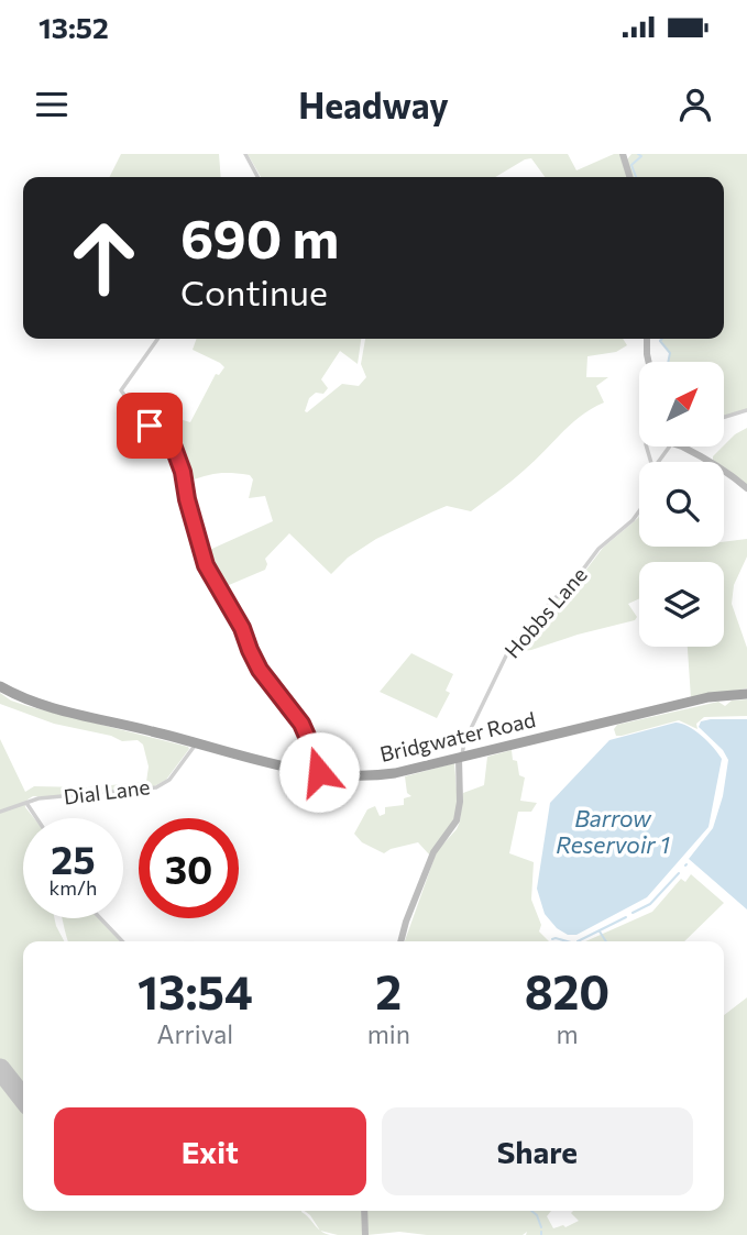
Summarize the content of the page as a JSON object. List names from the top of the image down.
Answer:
{
  "streets": {
    "highway": ["Bridgwater Road"],
    "street": ["Hobbs Lane", "Dial Lane"]
  },
  "crossings": [
    ["Hobbs Lane", "Bridgwater Road"],
    ["Bridgwater Road", "Dial Lane"]
  ],
  "water": ["Barrow Reservoir 1"],
  "north": "top right",
  "page": {
    "status": "13:52",
    "header": "Headway",
    "turn": ["690 m", "Continue"],
    "speed": "25 km/h",
    "limit": "30",
    "eta": [
      "13:54",
      "Arrival",
      "2",
      "min",
      "820",
      "m"
    ],
    "buttons": ["Exit", "Share"]
  }
}
